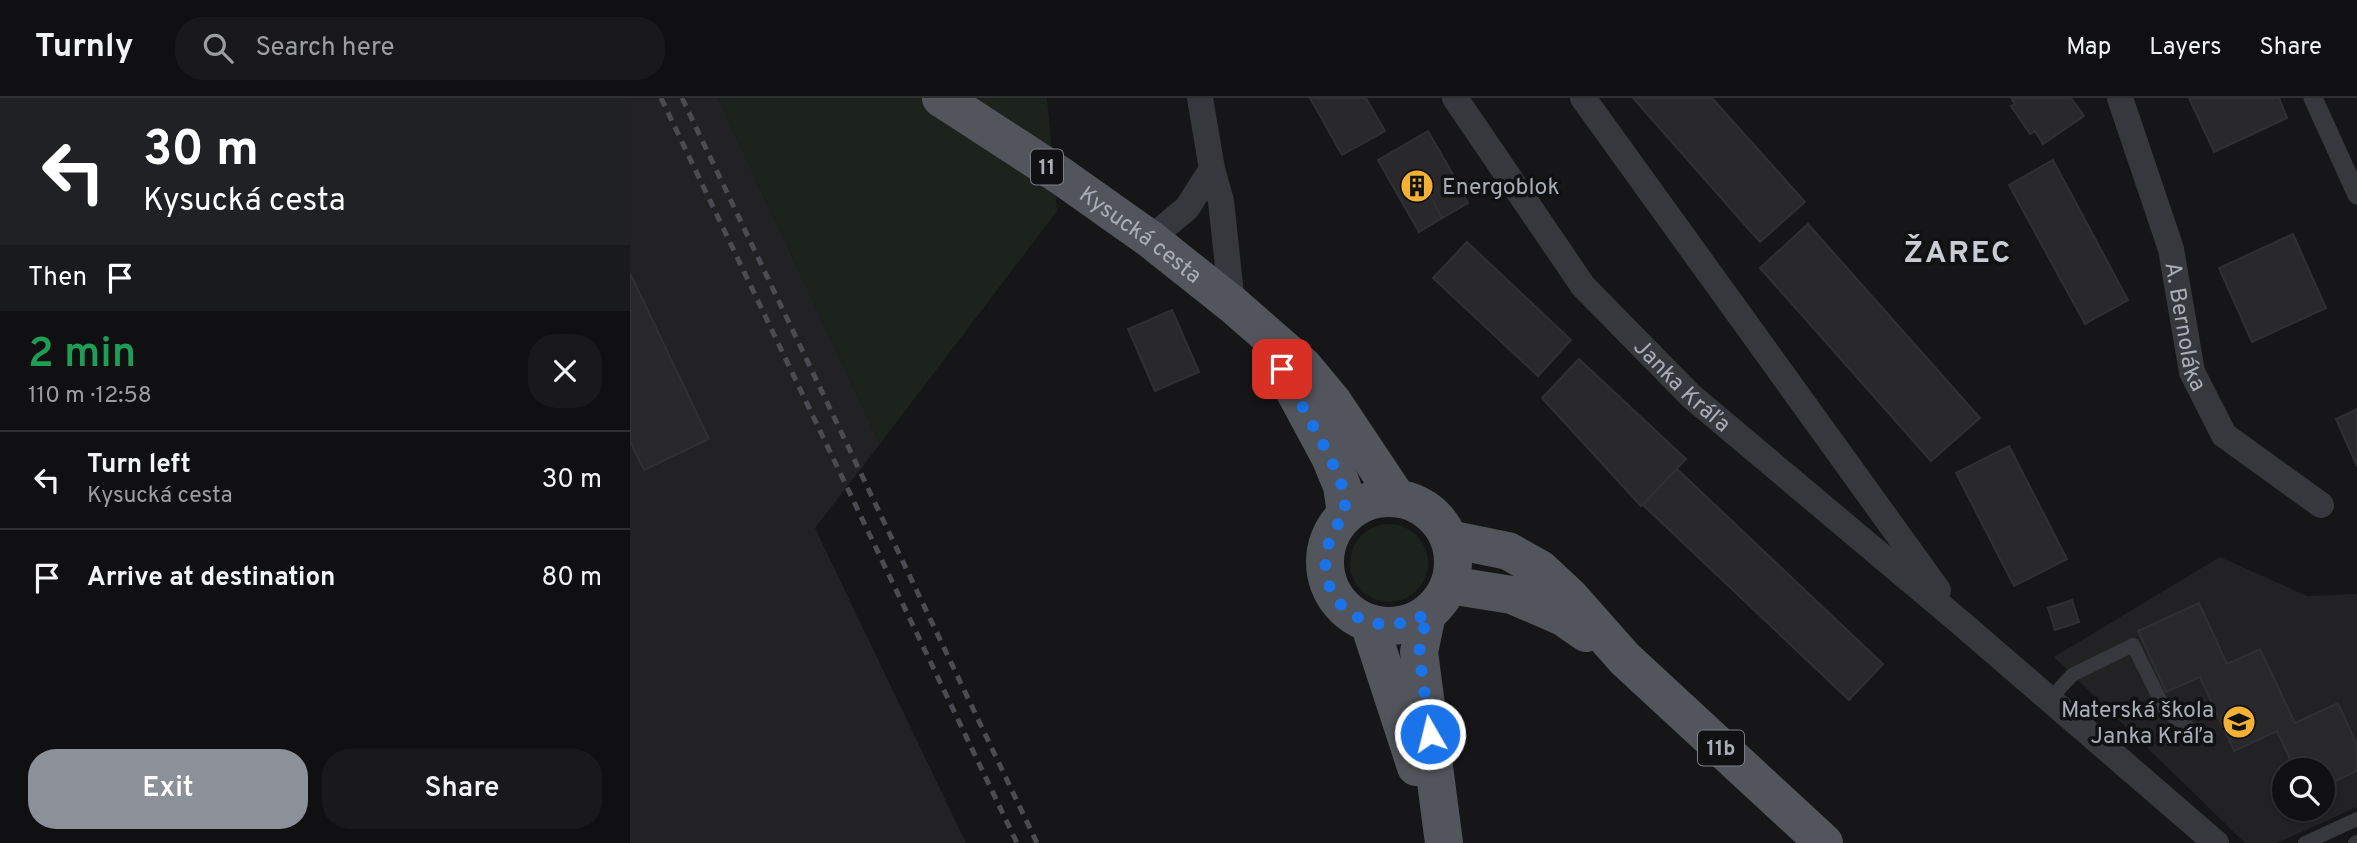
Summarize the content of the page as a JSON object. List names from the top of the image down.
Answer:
{
  "streets": {
    "main road": ["11", "Kysucká cesta", "11b"],
    "street": ["A. Bernoláka", "Janka Kráľa"]
  },
  "crossings": [
    ["Kysucká cesta", "11b"]
  ],
  "districts": ["ŽAREC"],
  "places": {
    "building": ["Energoblok"],
    "school or university": ["Materská škola Janka Kráľa"]
  },
  "page": {
    "header": "Turnly",
    "search": "Search here",
    "nav": ["Map", "Layers", "Share"],
    "turn": ["30 m", "Kysucká cesta"],
    "then": "Then",
    "heading": ["2 min", "110 m · 12:58"],
    "list": [
      {
        "name": "Turn left",
        "note": "Kysucká cesta",
        "value": "30 m"
      },
      {
        "name": "Arrive at destination",
        "value": "80 m"
      }
    ],
    "buttons": ["Exit", "Share"]
  }
}
